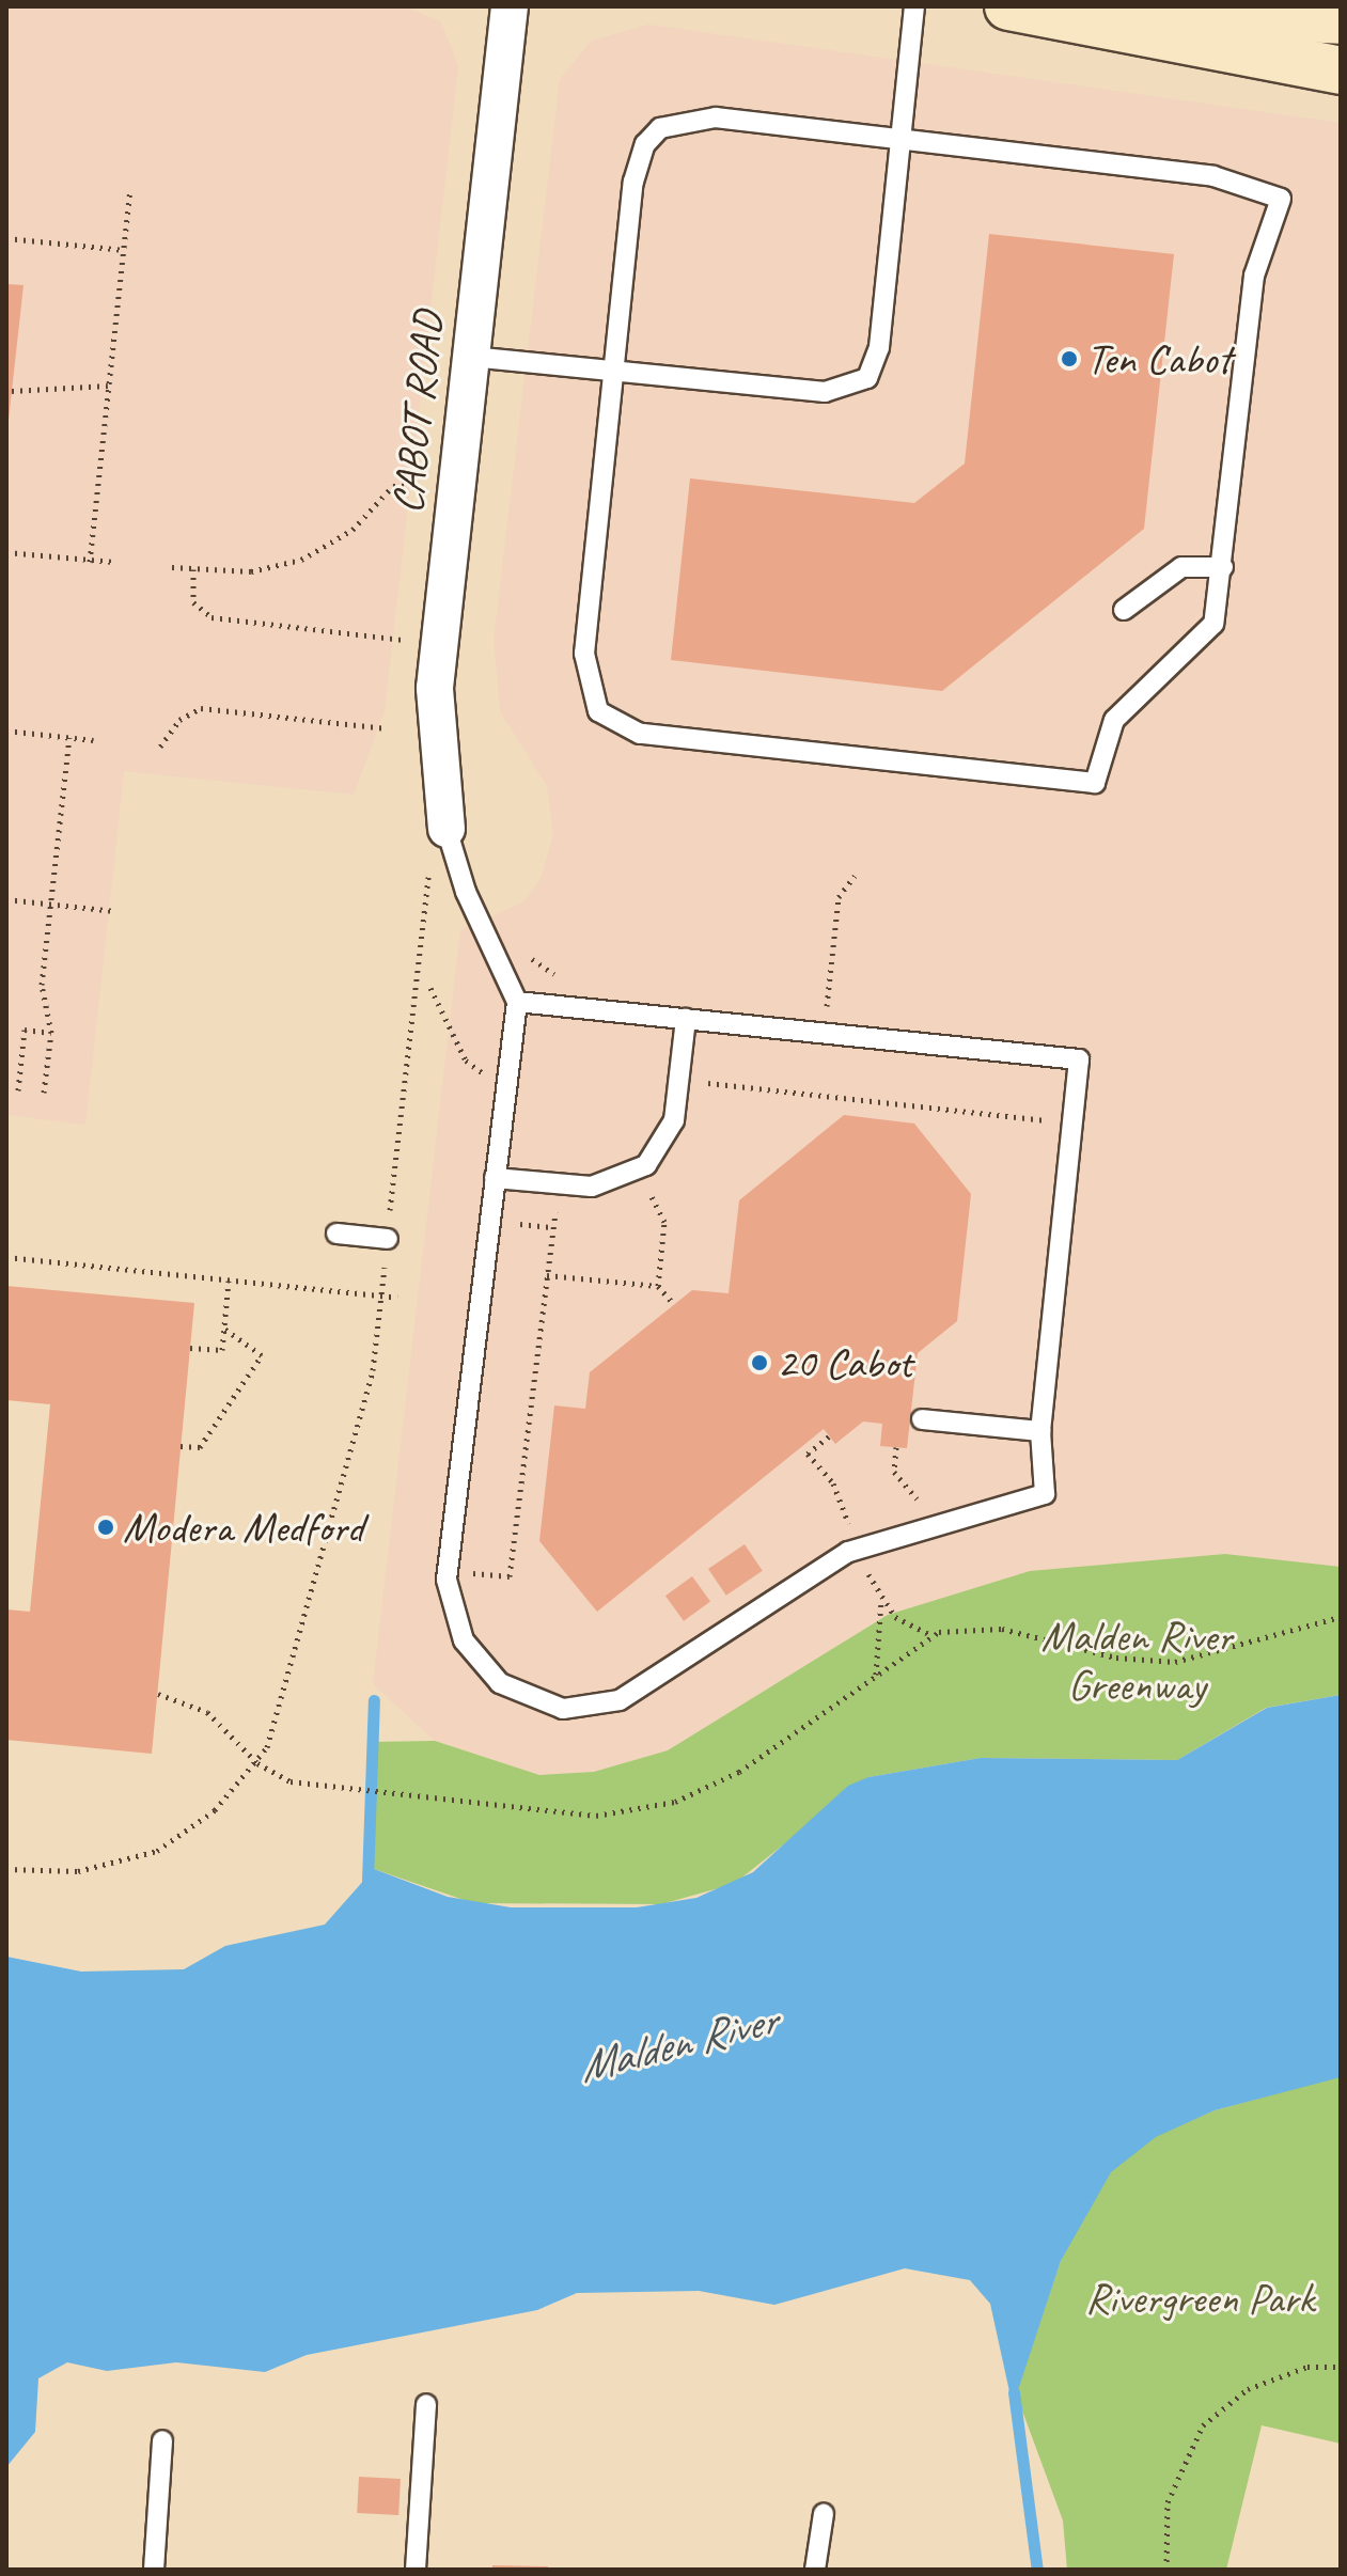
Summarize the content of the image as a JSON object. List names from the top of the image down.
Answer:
{
  "streets": {
    "street": ["CABOT ROAD"]
  },
  "water": ["Malden River"],
  "parks": ["Malden River Greenway", "Rivergreen Park"],
  "places": ["Ten Cabot", "20 Cabot", "Modera Medford"]
}
